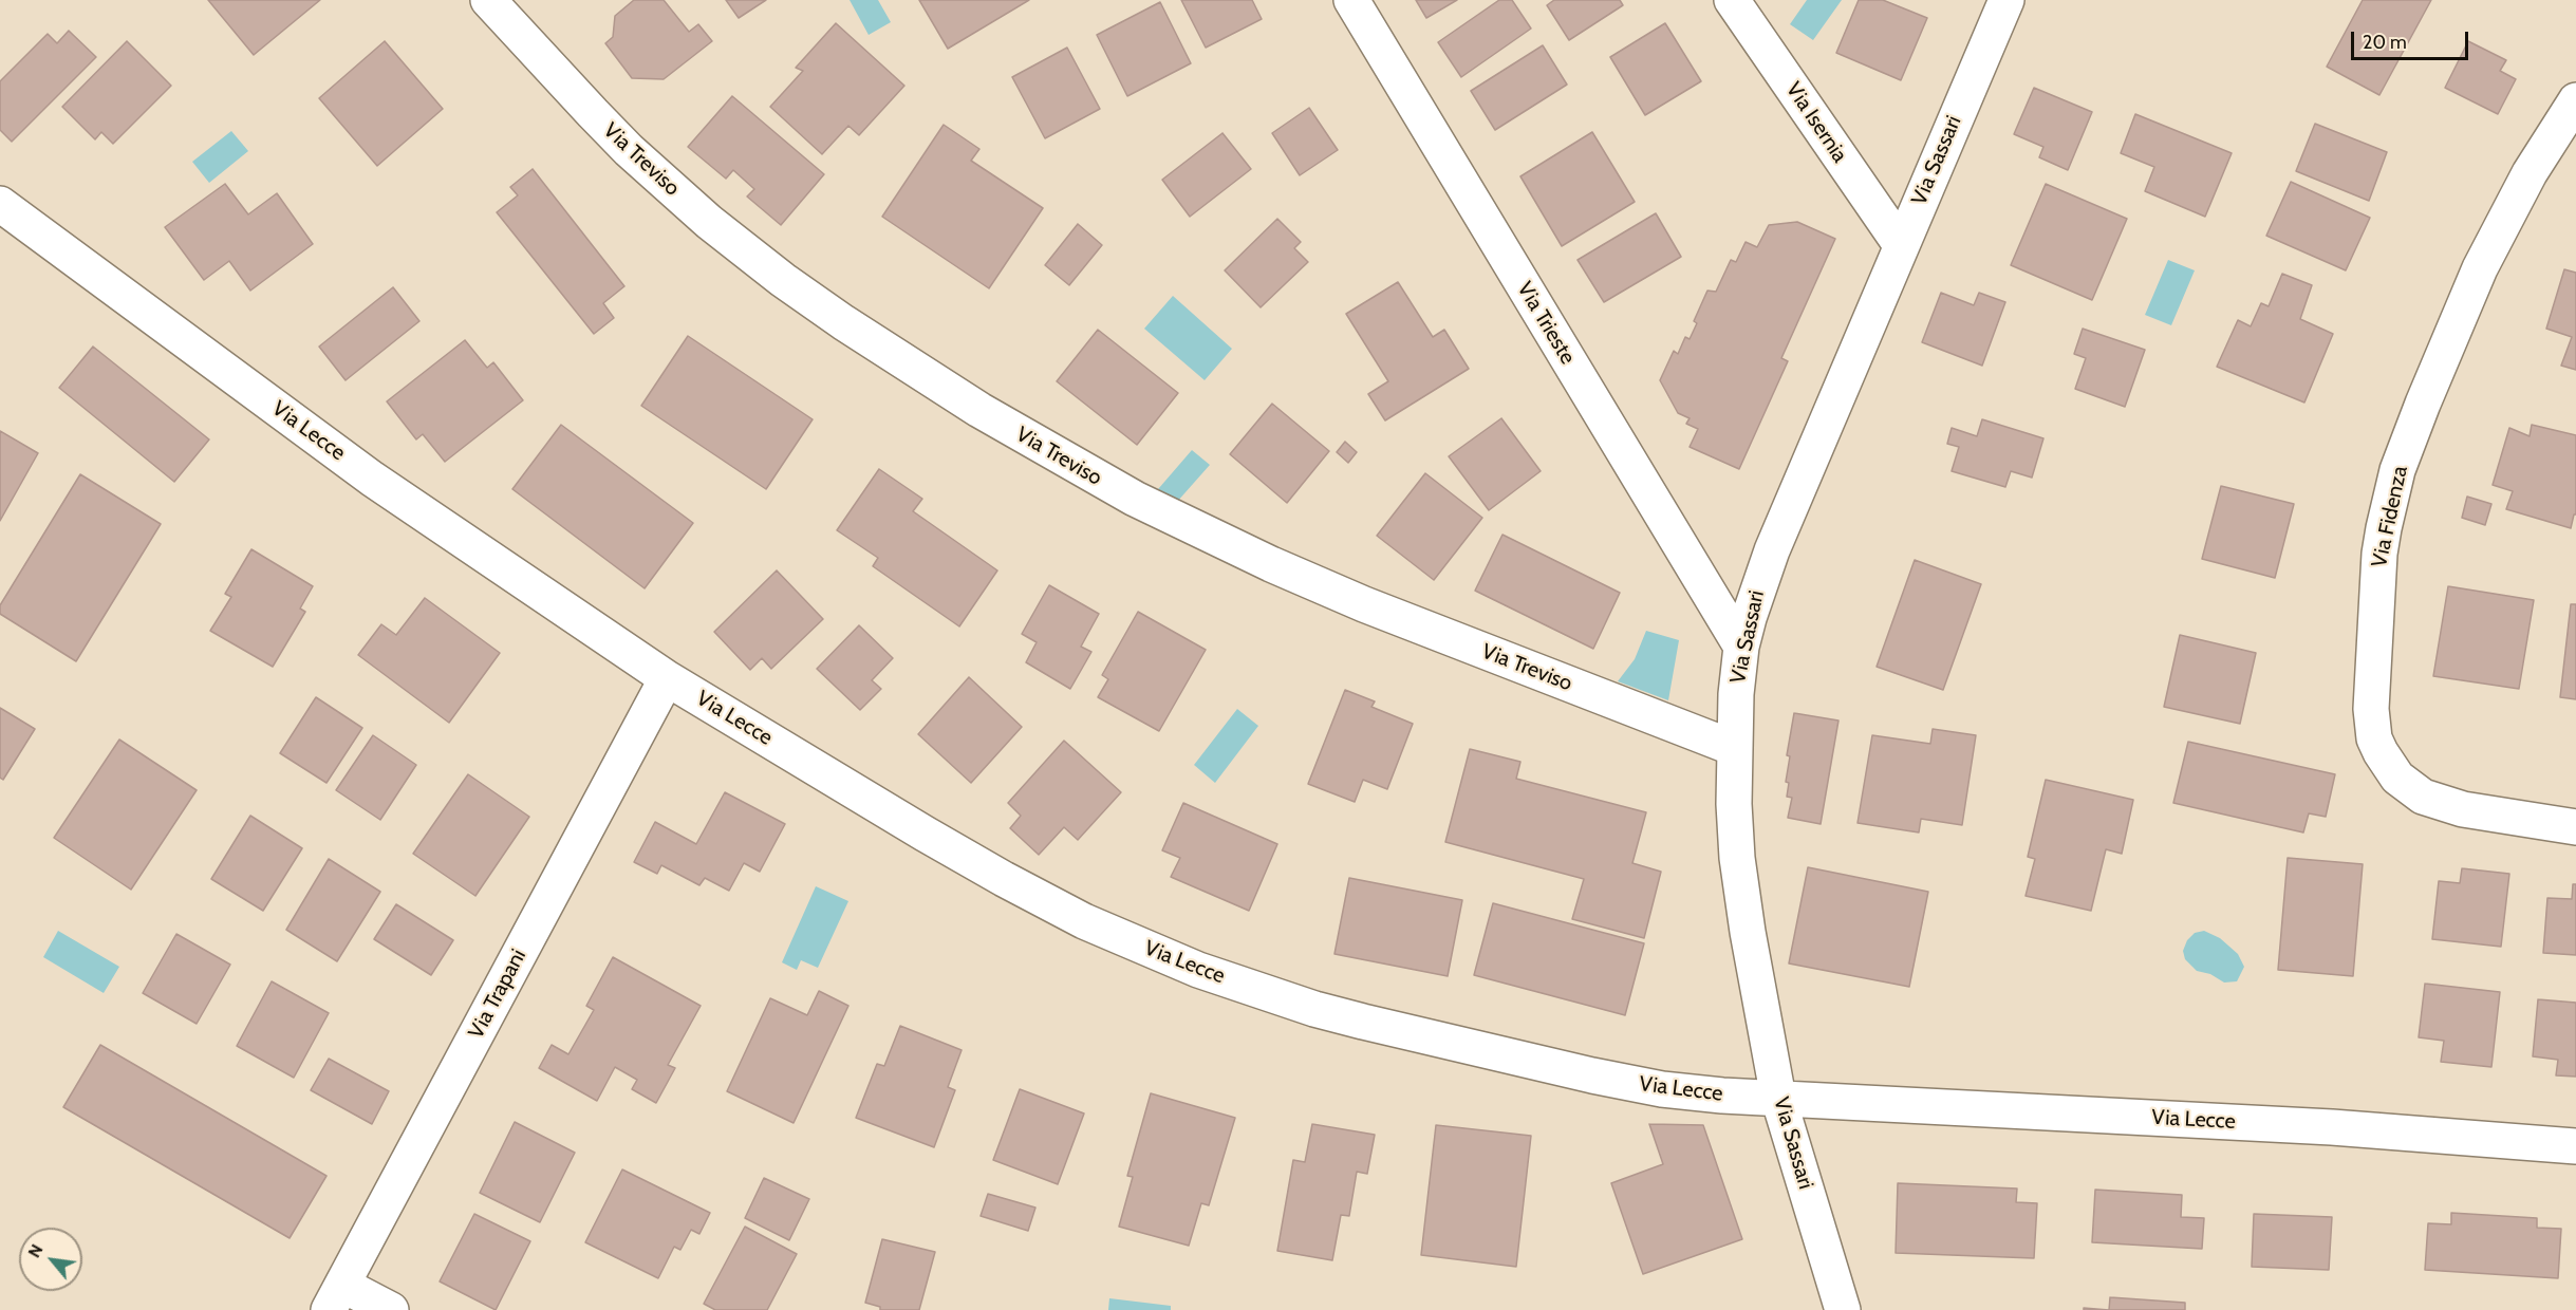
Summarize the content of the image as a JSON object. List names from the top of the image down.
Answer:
{
  "streets": {
    "street": [
      "Via Isernia",
      "Via Treviso",
      "Via Sassari",
      "Via Trieste",
      "Via Lecce",
      "Via Fidenza",
      "Via Trapani"
    ]
  },
  "crossings": [
    ["Via Isernia", "Via Sassari"],
    ["Via Treviso", "Via Sassari"],
    ["Via Sassari", "Via Trieste"],
    ["Via Sassari", "Via Lecce"],
    ["Via Lecce", "Via Trapani"]
  ],
  "scale_bar": "20 m",
  "north": "top left"
}
